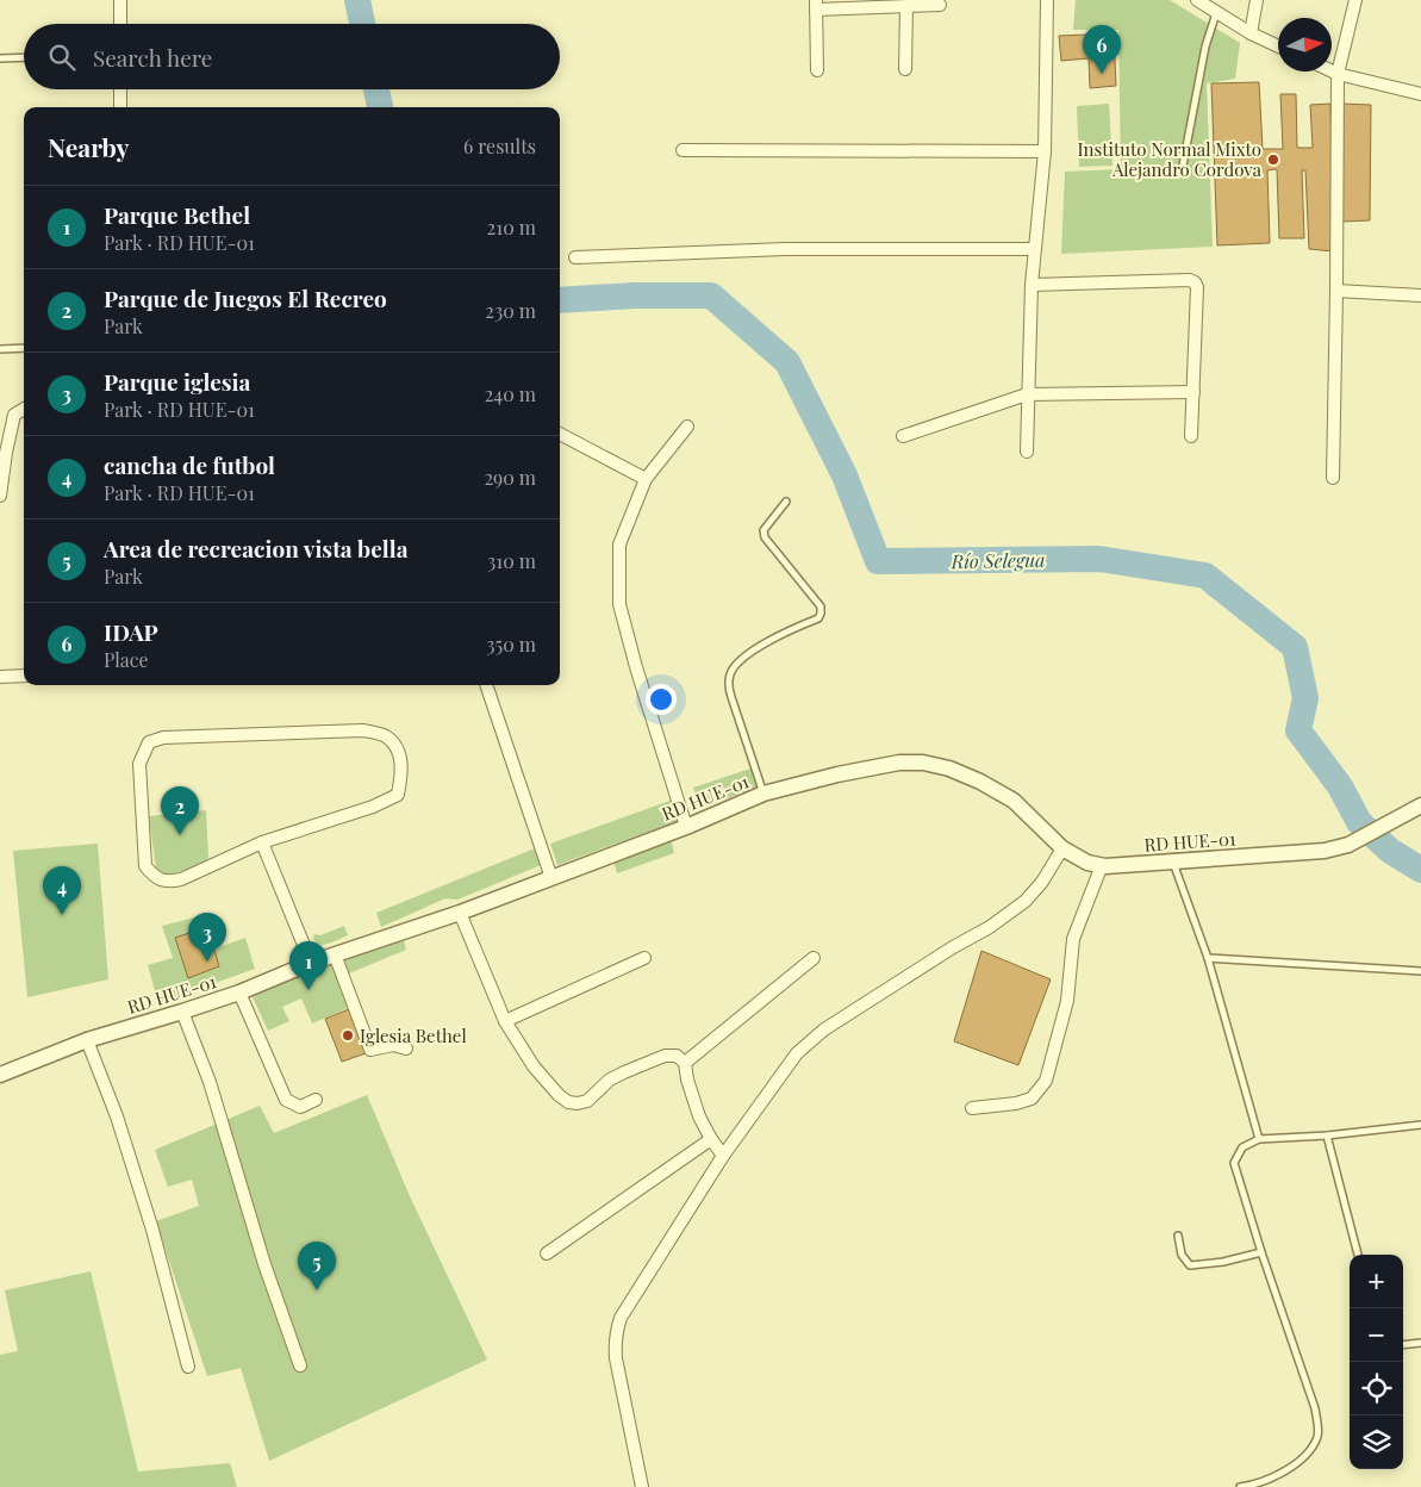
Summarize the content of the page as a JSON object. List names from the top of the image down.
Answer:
{
  "streets": {
    "street": ["RD HUE-01"]
  },
  "water": ["Río Selegua"],
  "places": ["Instituto Normal Mixto Alejandro Cordova", "Iglesia Bethel"],
  "north": "right",
  "page": {
    "search": "Search here",
    "pins": [
      "6",
      "2",
      "4",
      "3",
      "1",
      "5"
    ],
    "heading": ["Nearby", "6 results"],
    "list": [
      {
        "mark": "1",
        "name": "Parque Bethel",
        "note": "Park · RD HUE-01",
        "value": "210 m"
      },
      {
        "mark": "2",
        "name": "Parque de Juegos El Recreo",
        "note": "Park",
        "value": "230 m"
      },
      {
        "mark": "3",
        "name": "Parque iglesia",
        "note": "Park · RD HUE-01",
        "value": "240 m"
      },
      {
        "mark": "4",
        "name": "cancha de futbol",
        "note": "Park · RD HUE-01",
        "value": "290 m"
      },
      {
        "mark": "5",
        "name": "Area de recreacion vista bella",
        "note": "Park",
        "value": "310 m"
      },
      {
        "mark": "6",
        "name": "IDAP",
        "note": "Place",
        "value": "350 m"
      }
    ],
    "map_buttons": ["+", "−"]
  }
}
